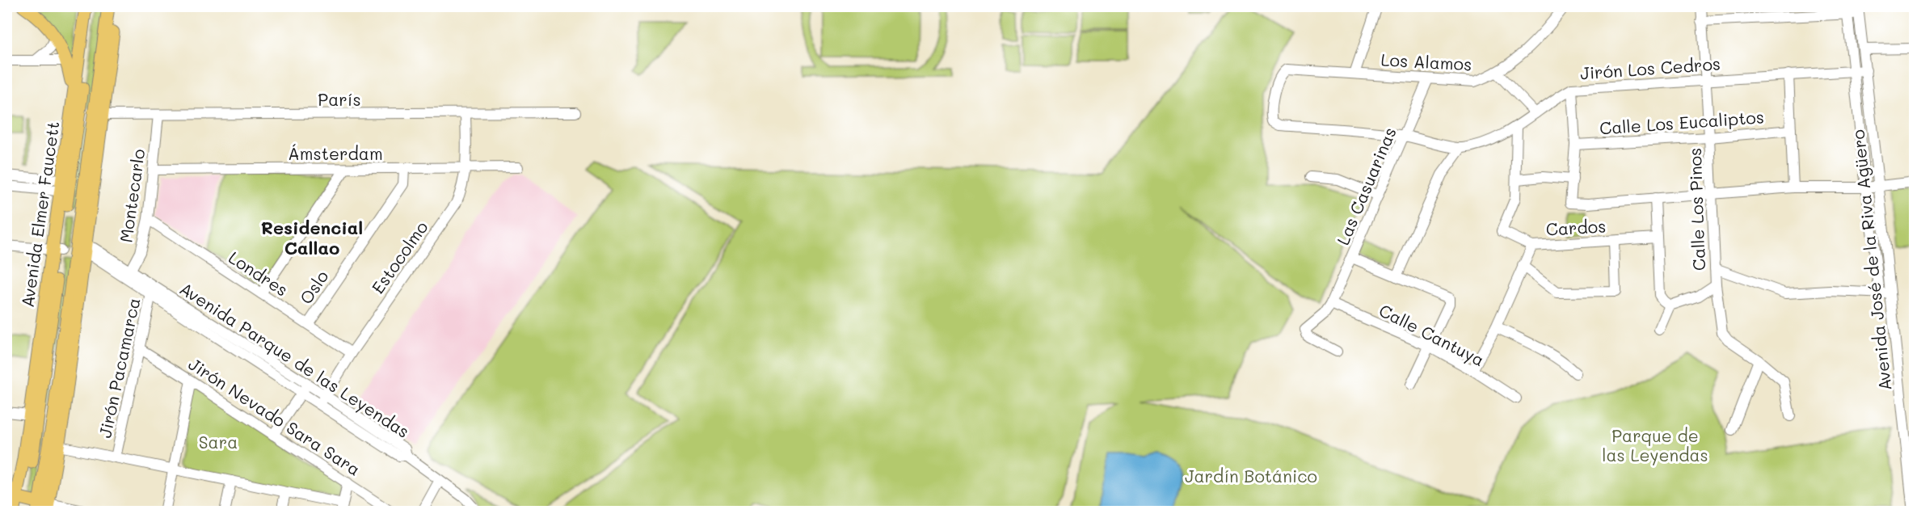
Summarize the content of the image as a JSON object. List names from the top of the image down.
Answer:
{
  "streets": {
    "main road": ["Avenida Elmer Faucett"],
    "street": [
      "Los Alamos",
      "Jirón Los Cedros",
      "París",
      "Calle Los Eucaliptos",
      "Ámsterdam",
      "Las Casuarinas",
      "Montecarlo",
      "Calle Los Pinos",
      "Cardos",
      "Estocolmo",
      "Avenida José de la Riva Agüero",
      "Londres",
      "Oslo",
      "Calle Cantuya",
      "Avenida Parque de las Leyendas",
      "Jirón Pacamarca",
      "Jirón Nevado Sara Sara"
    ]
  },
  "crossings": [
    ["Los Alamos", "Jirón Los Cedros"],
    ["Los Alamos", "Las Casuarinas"],
    ["Jirón Los Cedros", "Las Casuarinas"],
    ["Jirón Los Cedros", "Calle Los Pinos"],
    ["Jirón Los Cedros", "Avenida José de la Riva Agüero"],
    ["París", "Montecarlo"],
    ["París", "Estocolmo"],
    ["Calle Los Eucaliptos", "Calle Los Pinos"],
    ["Ámsterdam", "Montecarlo"],
    ["Ámsterdam", "Estocolmo"],
    ["Ámsterdam", "Oslo"],
    ["Las Casuarinas", "Calle Cantuya"],
    ["Montecarlo", "Londres"],
    ["Montecarlo", "Avenida Parque de las Leyendas"],
    ["Estocolmo", "Londres"],
    ["Estocolmo", "Avenida Parque de las Leyendas"],
    ["Londres", "Oslo"],
    ["Avenida Parque de las Leyendas", "Jirón Pacamarca"],
    ["Jirón Pacamarca", "Jirón Nevado Sara Sara"]
  ],
  "districts": ["Residencial Callao"],
  "parks": ["Parque de las Leyendas", "Sara", "Jardín Botánico"]
}
